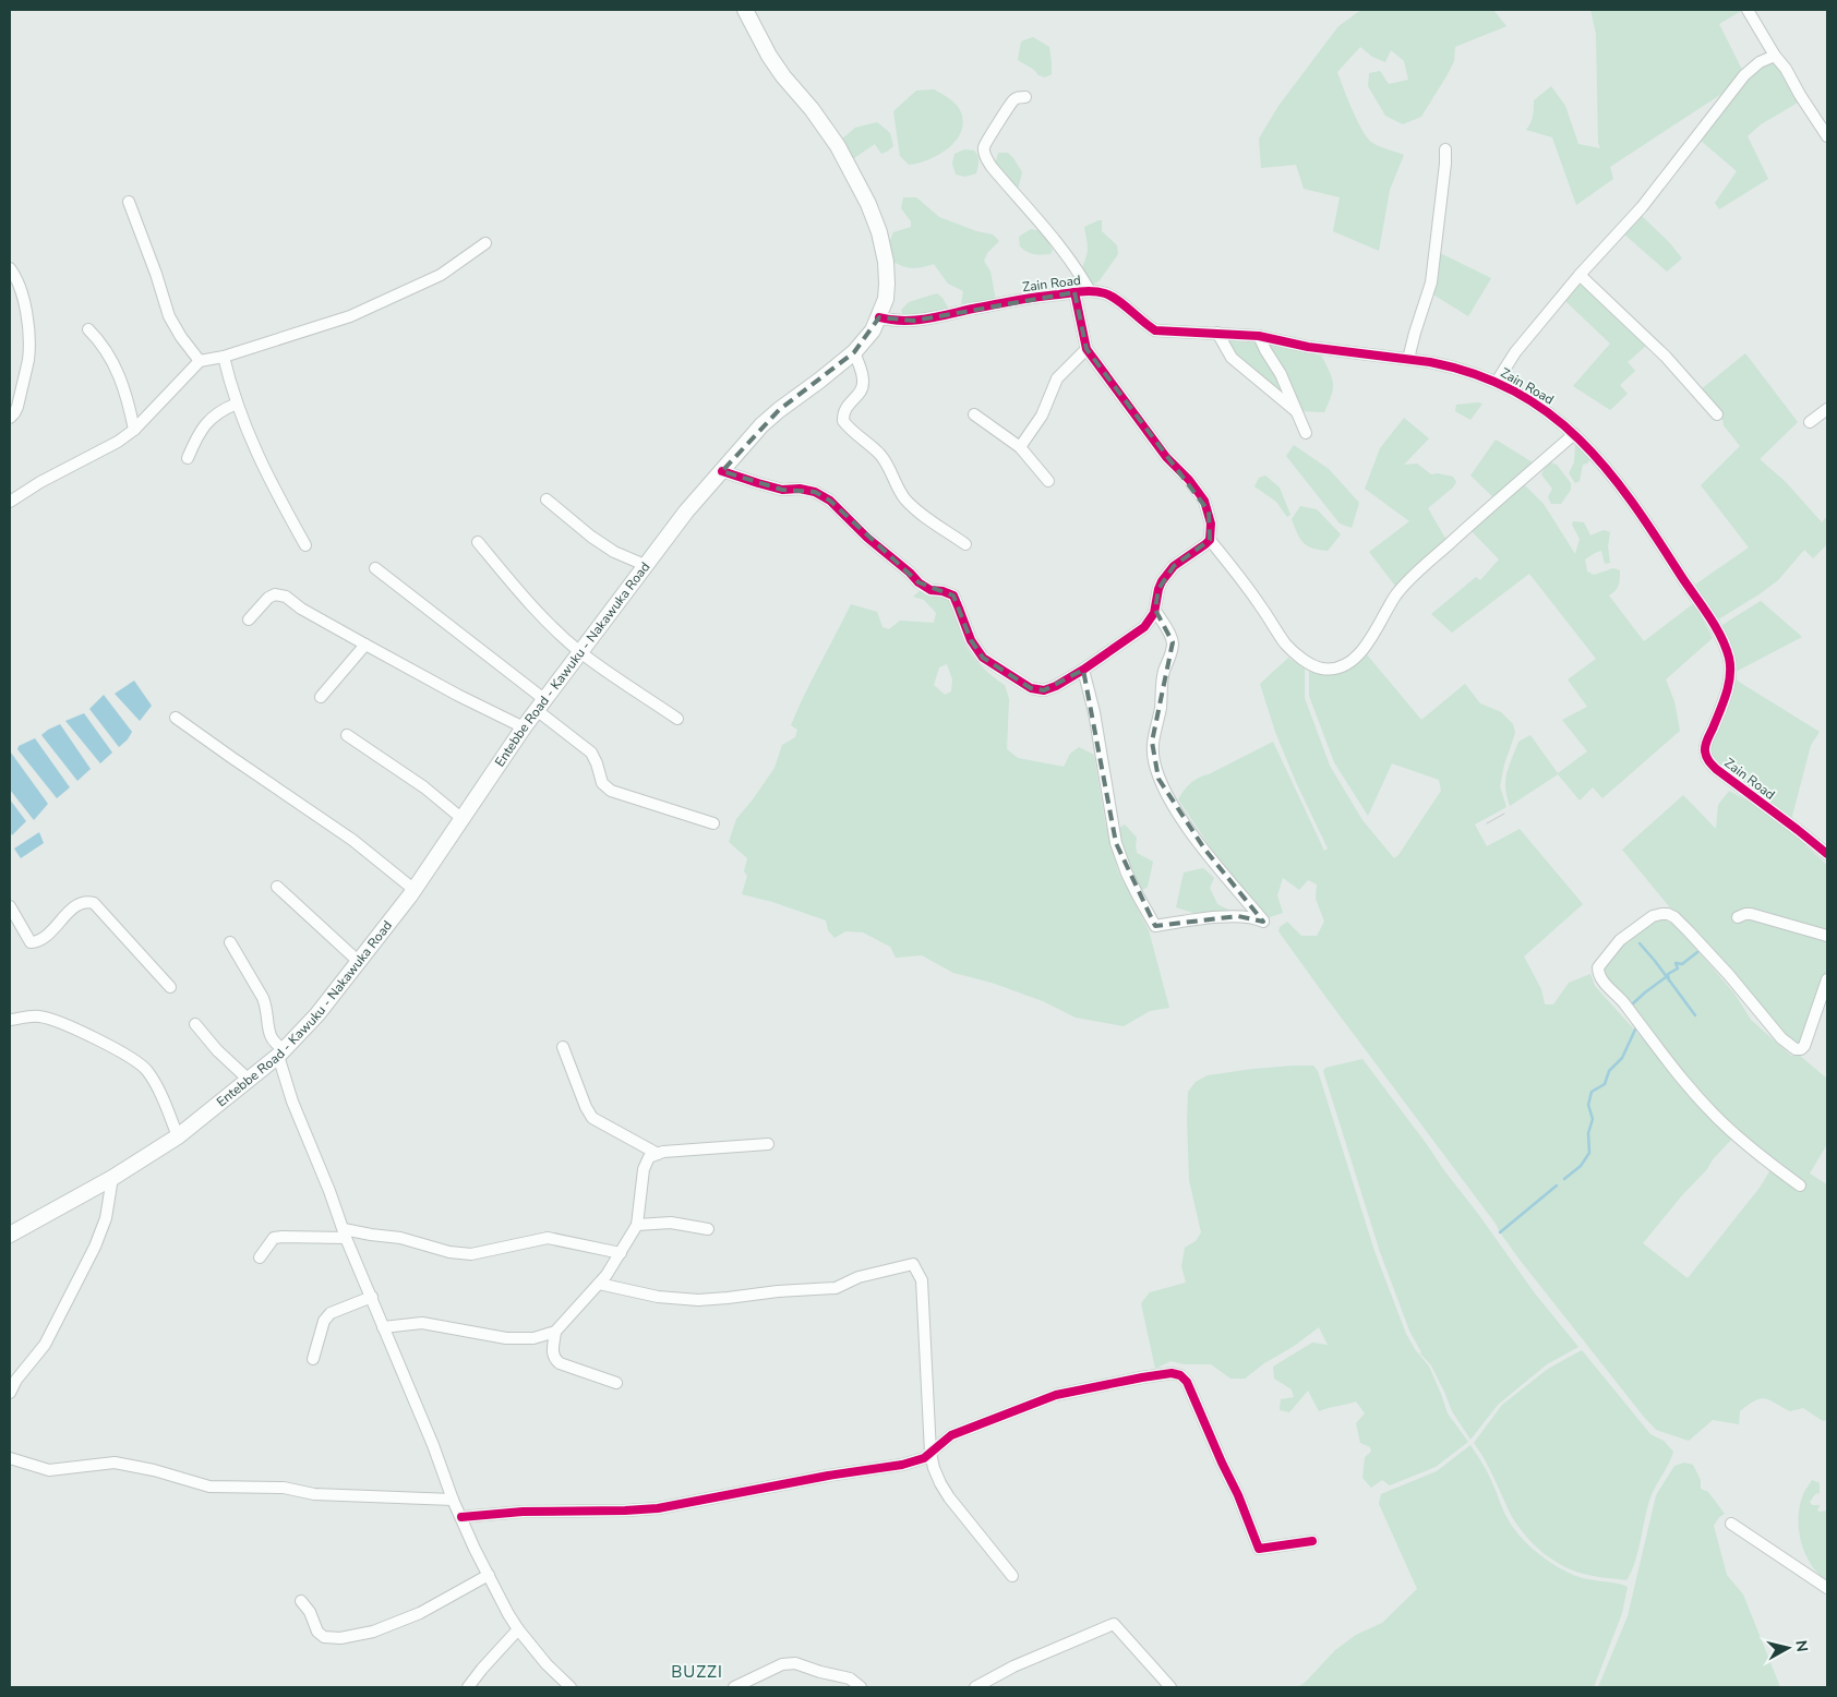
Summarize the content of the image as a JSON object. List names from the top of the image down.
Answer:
{
  "streets": {
    "main road": ["Entebbe Road - Kawuku - Nakawuka Road"],
    "street": ["Zain Road"]
  },
  "crossings": [
    ["Zain Road", "Entebbe Road - Kawuku - Nakawuka Road"]
  ],
  "districts": ["BUZZI"],
  "north": "right"
}
